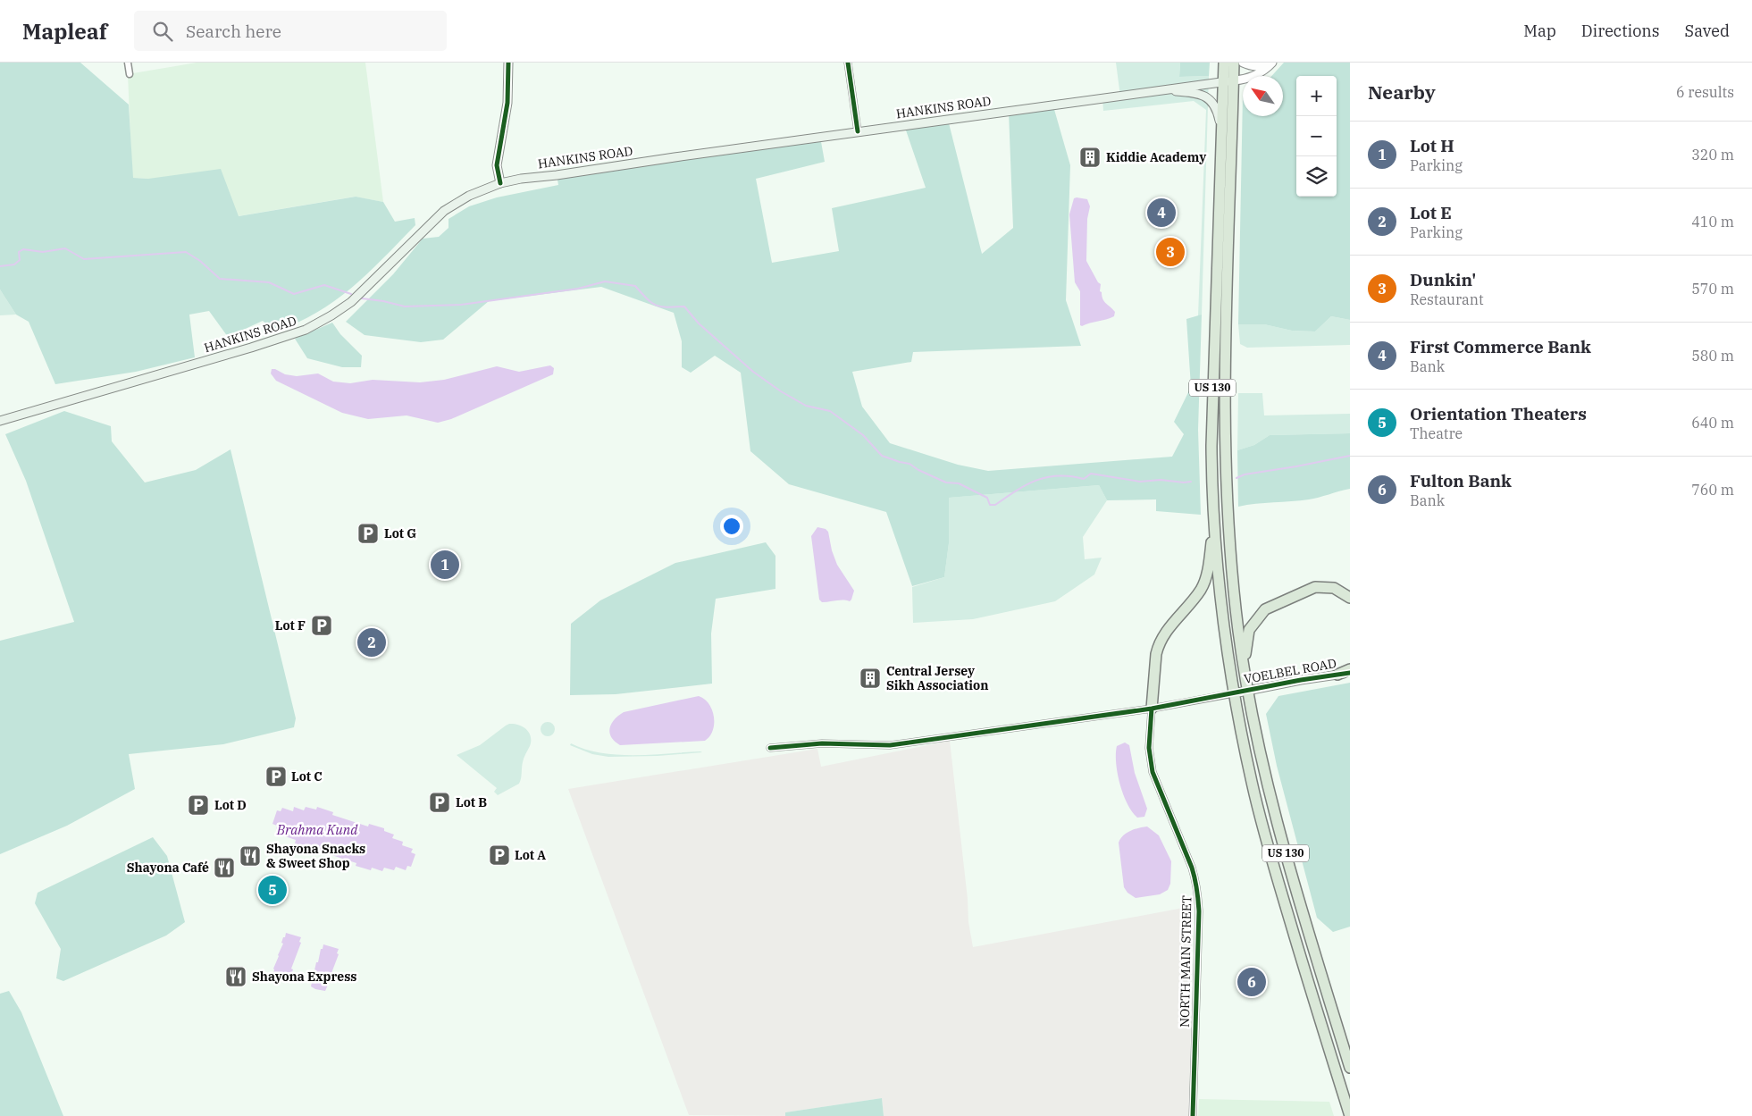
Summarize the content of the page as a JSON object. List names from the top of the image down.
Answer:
{
  "streets": {
    "highway": ["US 130"],
    "main road": ["HANKINS ROAD"],
    "street": ["VOELBEL ROAD", "NORTH MAIN STREET"]
  },
  "crossings": [
    ["HANKINS ROAD", "US 130"],
    ["US 130", "VOELBEL ROAD"]
  ],
  "water": ["Brahma Kund"],
  "places": {
    "building": ["Kiddie Academy", "Central Jersey Sikh Association"],
    "parking": [
      "Lot G",
      "Lot F",
      "Lot C",
      "Lot B",
      "Lot D",
      "Lot A"
    ],
    "restaurant": ["Shayona Snacks & Sweet Shop", "Shayona Café", "Shayona Express"]
  },
  "north": "top left",
  "page": {
    "header": "Mapleaf",
    "search": "Search here",
    "nav": ["Map", "Directions", "Saved"],
    "heading": ["Nearby", "6 results"],
    "map_buttons": ["+", "−"],
    "list": [
      {
        "mark": "1",
        "name": "Lot H",
        "note": "Parking",
        "value": "320 m"
      },
      {
        "mark": "2",
        "name": "Lot E",
        "note": "Parking",
        "value": "410 m"
      },
      {
        "mark": "3",
        "name": "Dunkin'",
        "note": "Restaurant",
        "value": "570 m"
      },
      {
        "mark": "4",
        "name": "First Commerce Bank",
        "note": "Bank",
        "value": "580 m"
      },
      {
        "mark": "5",
        "name": "Orientation Theaters",
        "note": "Theatre",
        "value": "640 m"
      },
      {
        "mark": "6",
        "name": "Fulton Bank",
        "note": "Bank",
        "value": "760 m"
      }
    ],
    "pins": [
      "4",
      "3",
      "1",
      "2",
      "5",
      "6"
    ]
  }
}
